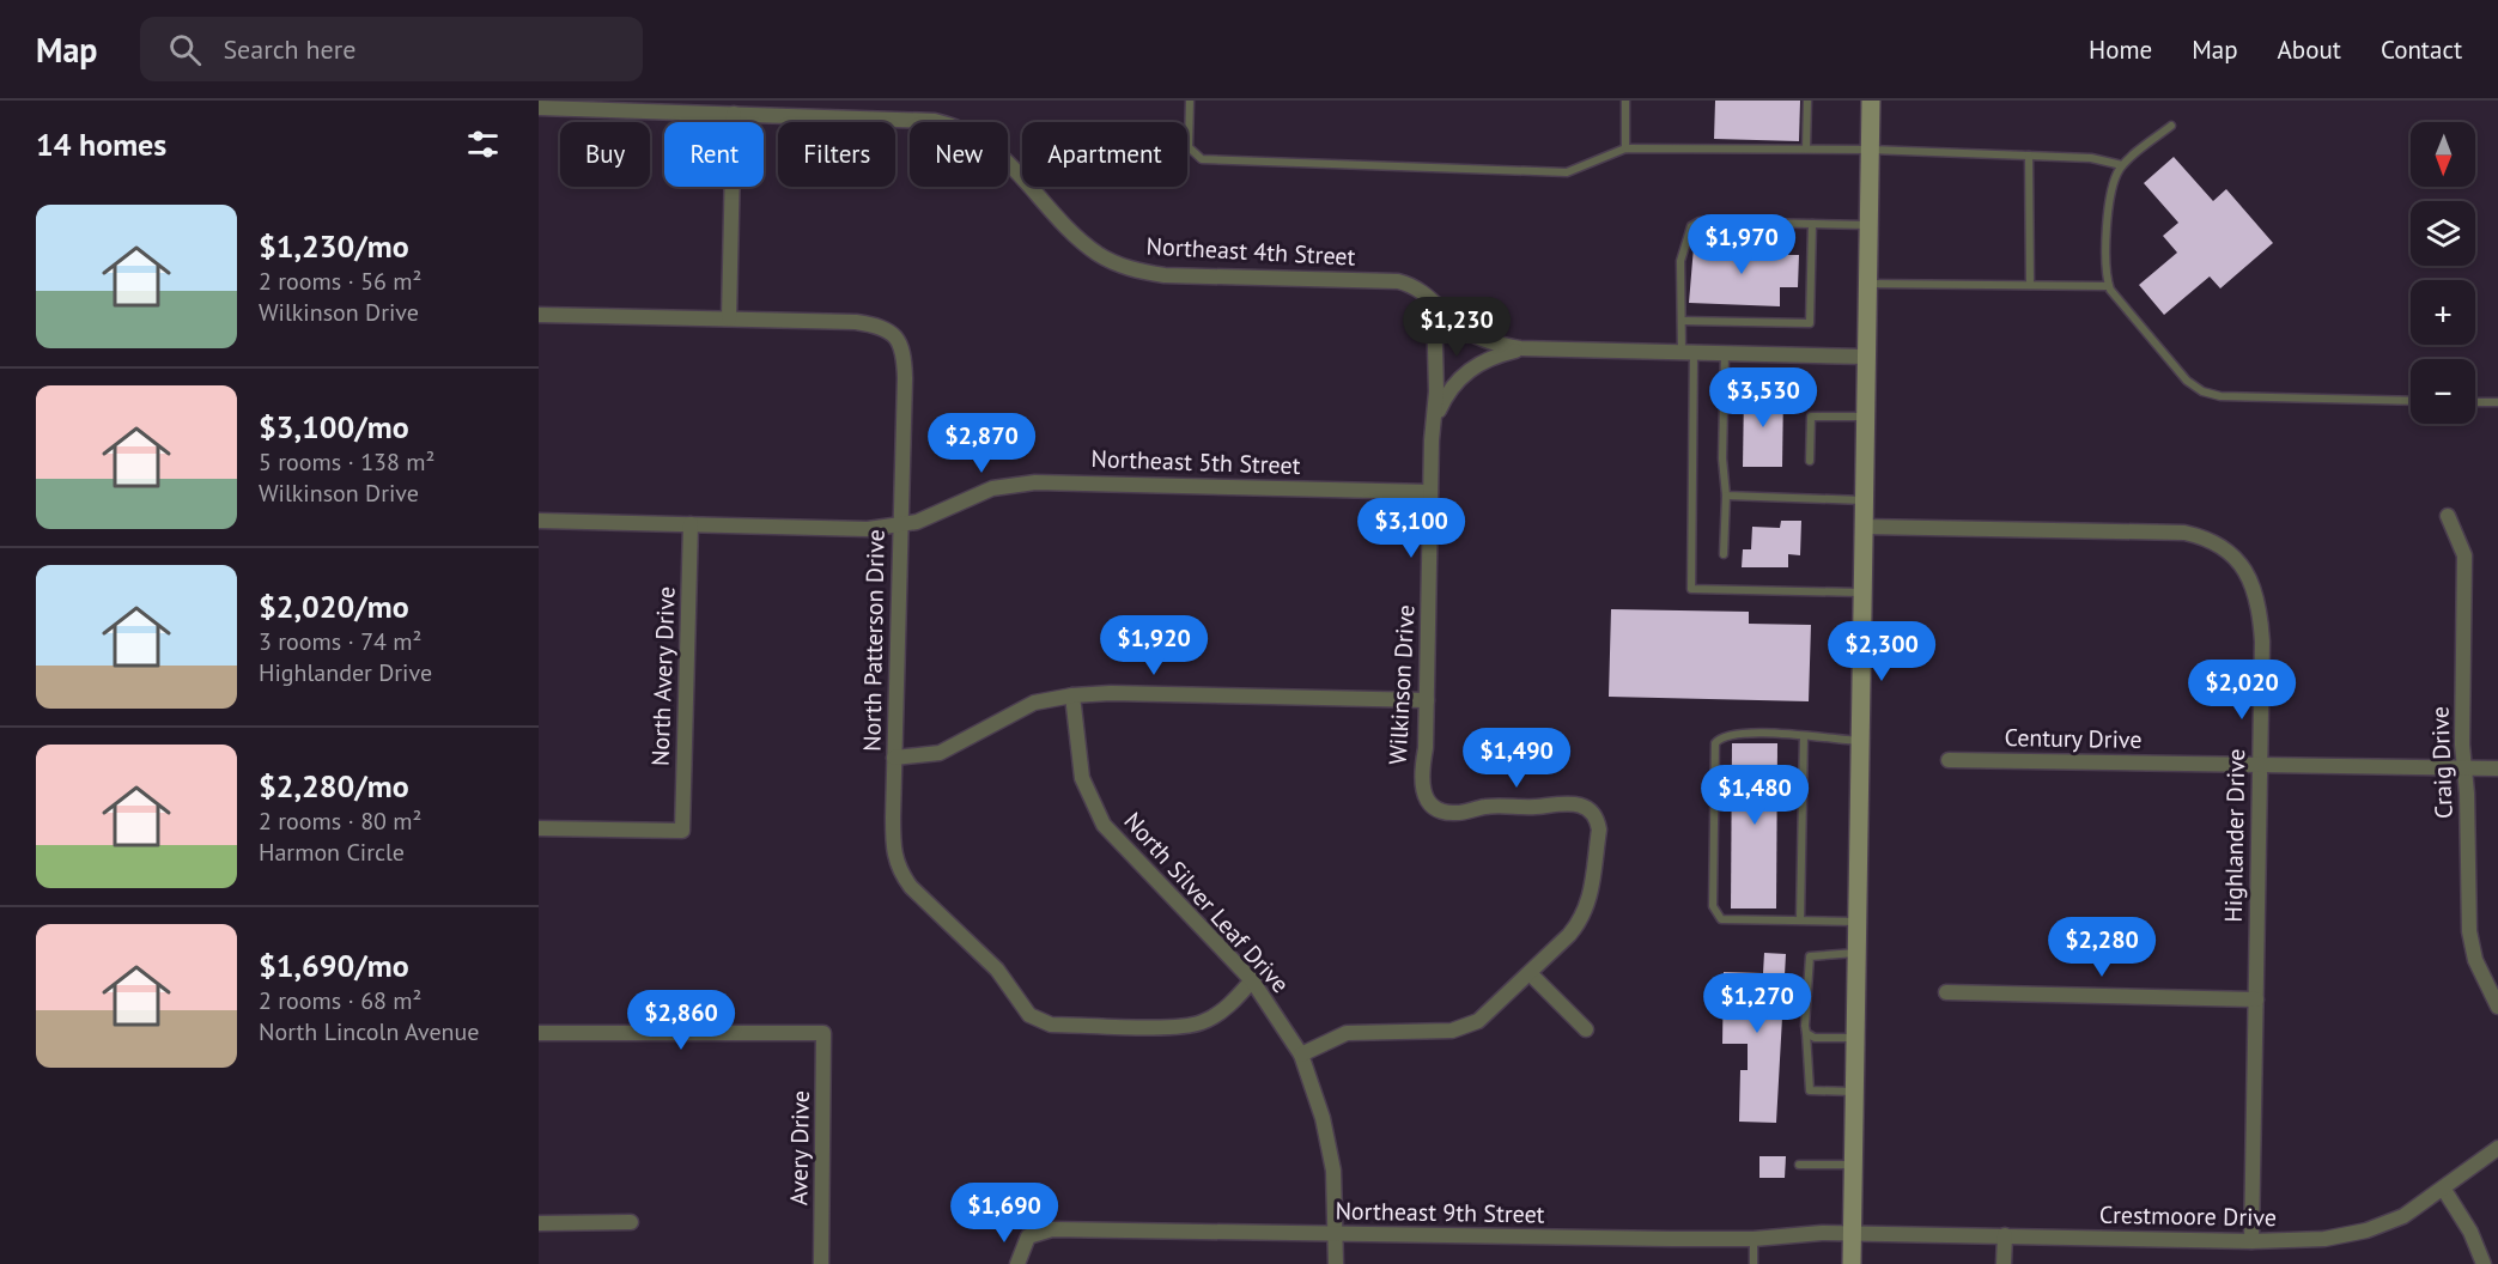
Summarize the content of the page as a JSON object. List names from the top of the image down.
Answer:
{
  "streets": {
    "street": [
      "Northeast 4th Street",
      "Northeast 5th Street",
      "North Patterson Drive",
      "North Avery Drive",
      "Wilkinson Drive",
      "Century Drive",
      "Craig Drive",
      "Highlander Drive",
      "North Silver Leaf Drive",
      "Avery Drive",
      "Northeast 9th Street",
      "Crestmoore Drive"
    ]
  },
  "crossings": [
    ["Northeast 4th Street", "Wilkinson Drive"],
    ["Northeast 5th Street", "North Patterson Drive"],
    ["Northeast 5th Street", "North Avery Drive"],
    ["Northeast 5th Street", "Wilkinson Drive"],
    ["North Patterson Drive", "North Silver Leaf Drive"],
    ["Wilkinson Drive", "North Silver Leaf Drive"],
    ["Century Drive", "Craig Drive"],
    ["Century Drive", "Highlander Drive"],
    ["Highlander Drive", "Crestmoore Drive"],
    ["North Silver Leaf Drive", "Northeast 9th Street"],
    ["Northeast 9th Street", "Crestmoore Drive"]
  ],
  "north": "bottom",
  "page": {
    "header": "Map",
    "search": "Search here",
    "nav": [
      "Home",
      "Map",
      "About",
      "Contact"
    ],
    "heading": "14 homes",
    "map_buttons": ["+", "−"],
    "chip": [
      "Buy",
      "Rent",
      "Filters",
      "New",
      "Apartment"
    ],
    "list": [
      {
        "name": "$1,230/mo",
        "note": "2 rooms · 56 m² · Wilkinson Drive"
      },
      {
        "name": "$3,100/mo",
        "note": "5 rooms · 138 m² · Wilkinson Drive"
      },
      {
        "name": "$2,020/mo",
        "note": "3 rooms · 74 m² · Highlander Drive"
      },
      {
        "name": "$2,280/mo",
        "note": "2 rooms · 80 m² · Harmon Circle"
      },
      {
        "name": "$1,690/mo",
        "note": "2 rooms · 68 m² · North Lincoln Avenue"
      }
    ],
    "price": [
      "$1,970",
      "$1,230",
      "$3,530",
      "$2,870",
      "$3,100",
      "$1,920",
      "$2,300",
      "$2,020",
      "$1,490",
      "$1,480",
      "$2,280",
      "$1,270",
      "$2,860",
      "$1,690"
    ]
  }
}
